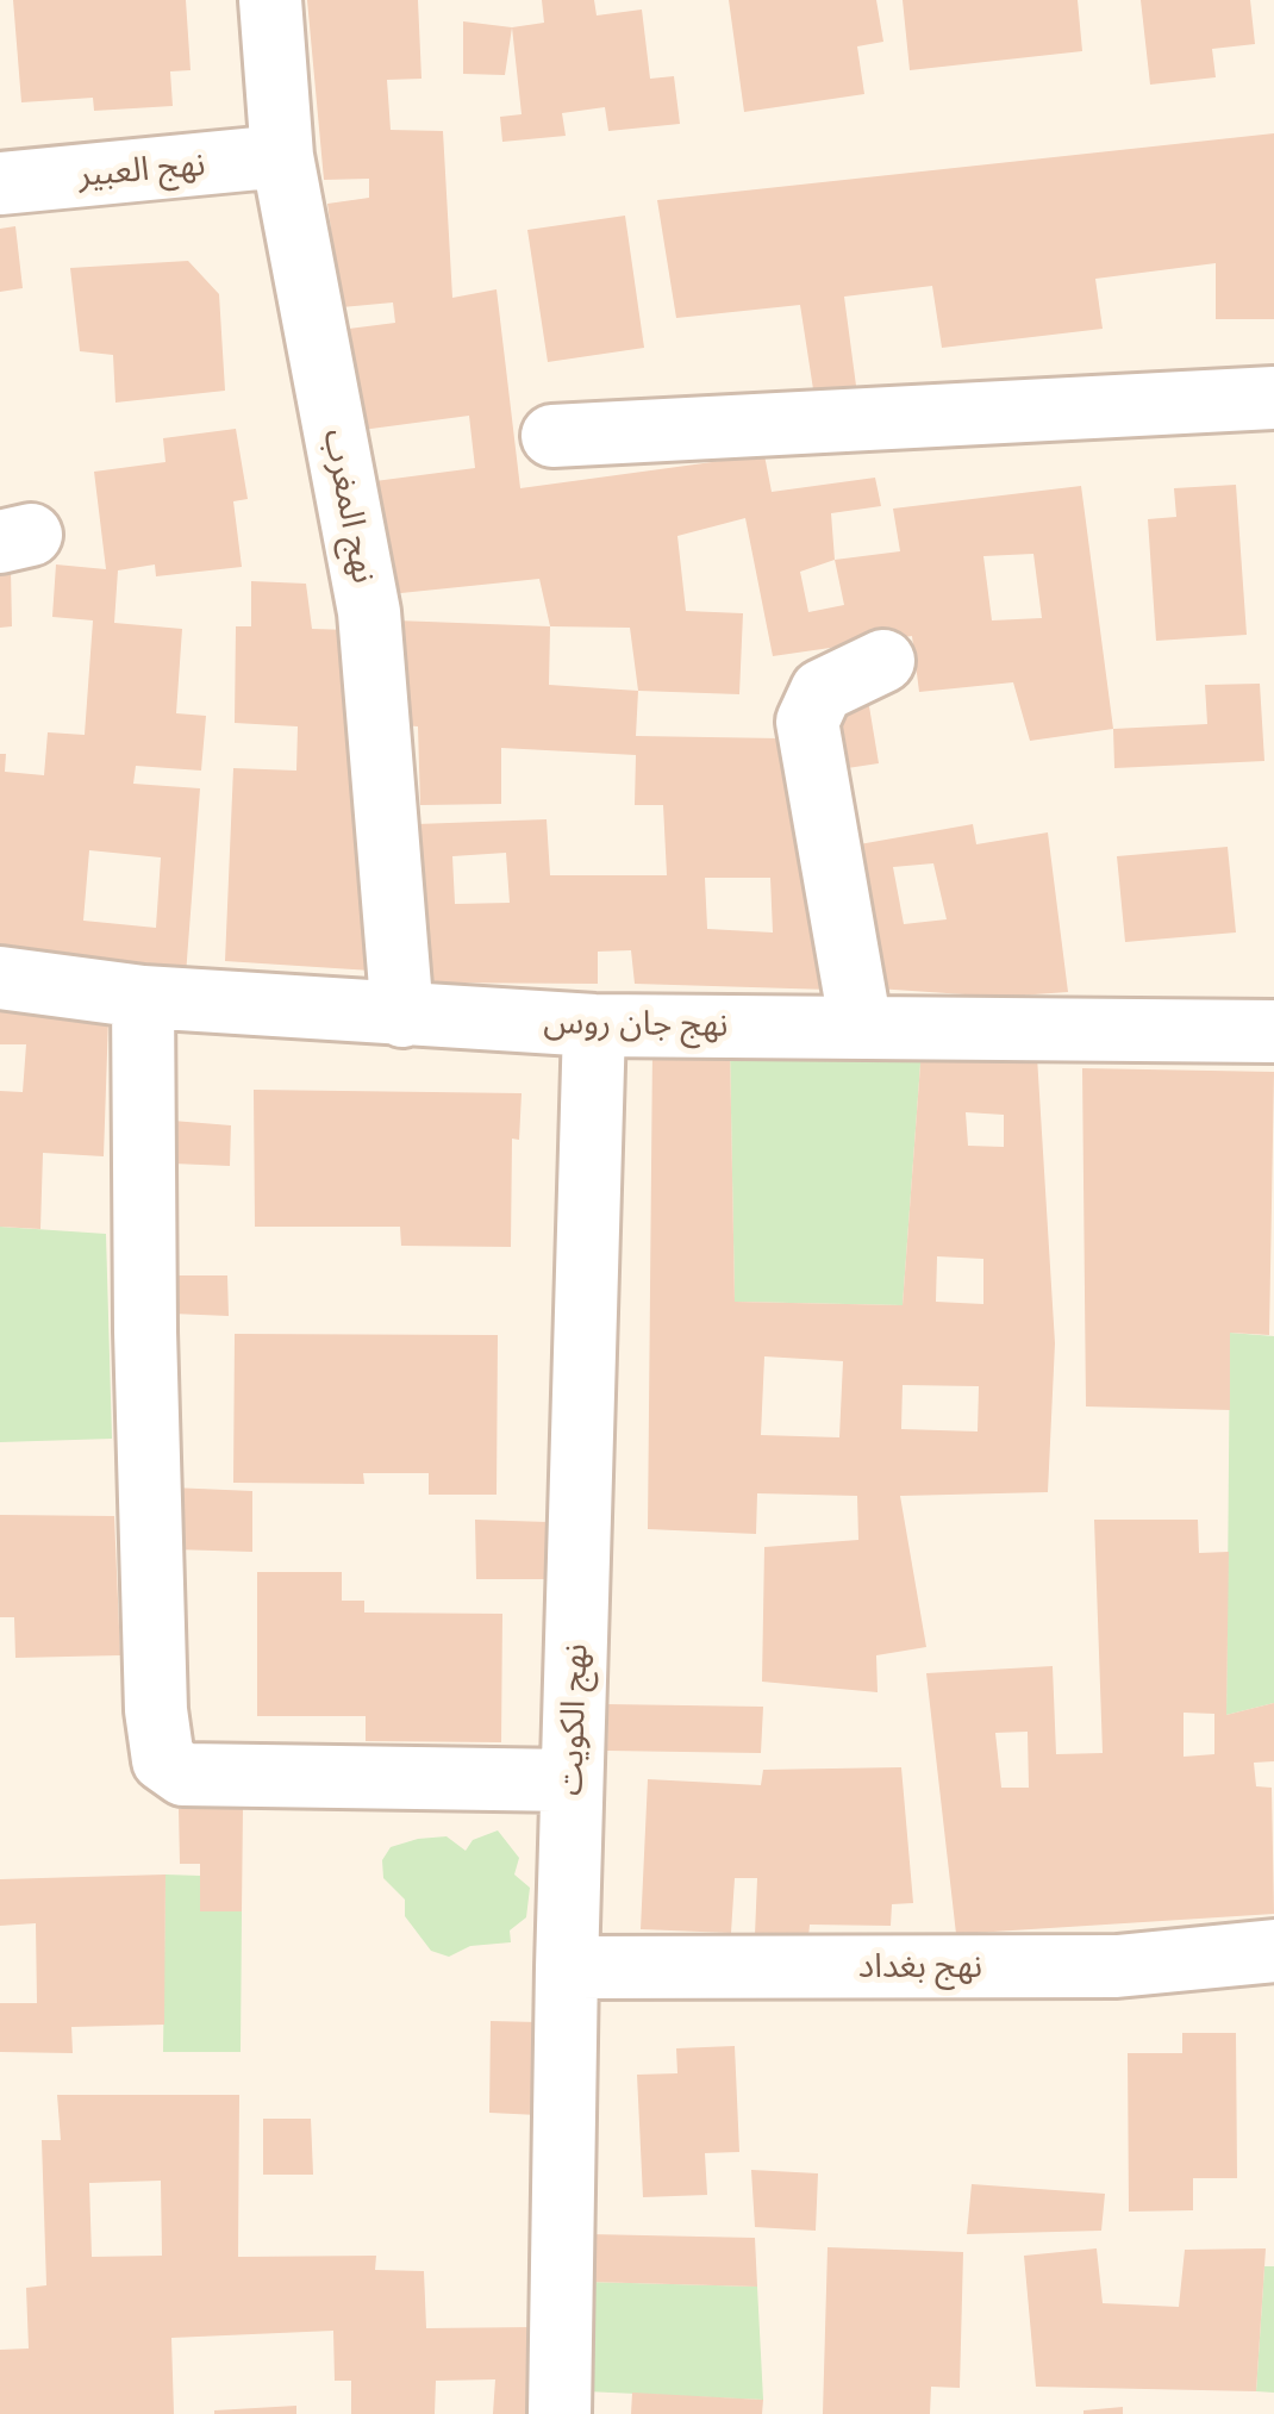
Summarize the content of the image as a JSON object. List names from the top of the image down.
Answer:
{
  "streets": {
    "street": [
      "نهج العبير",
      "نهج المغرب",
      "نهج جان روس",
      "نهج الكويت",
      "نهج بغداد"
    ]
  },
  "crossings": [
    ["نهج العبير", "نهج المغرب"],
    ["نهج المغرب", "نهج جان روس"],
    ["نهج جان روس", "نهج الكويت"],
    ["نهج الكويت", "نهج بغداد"]
  ]
}
